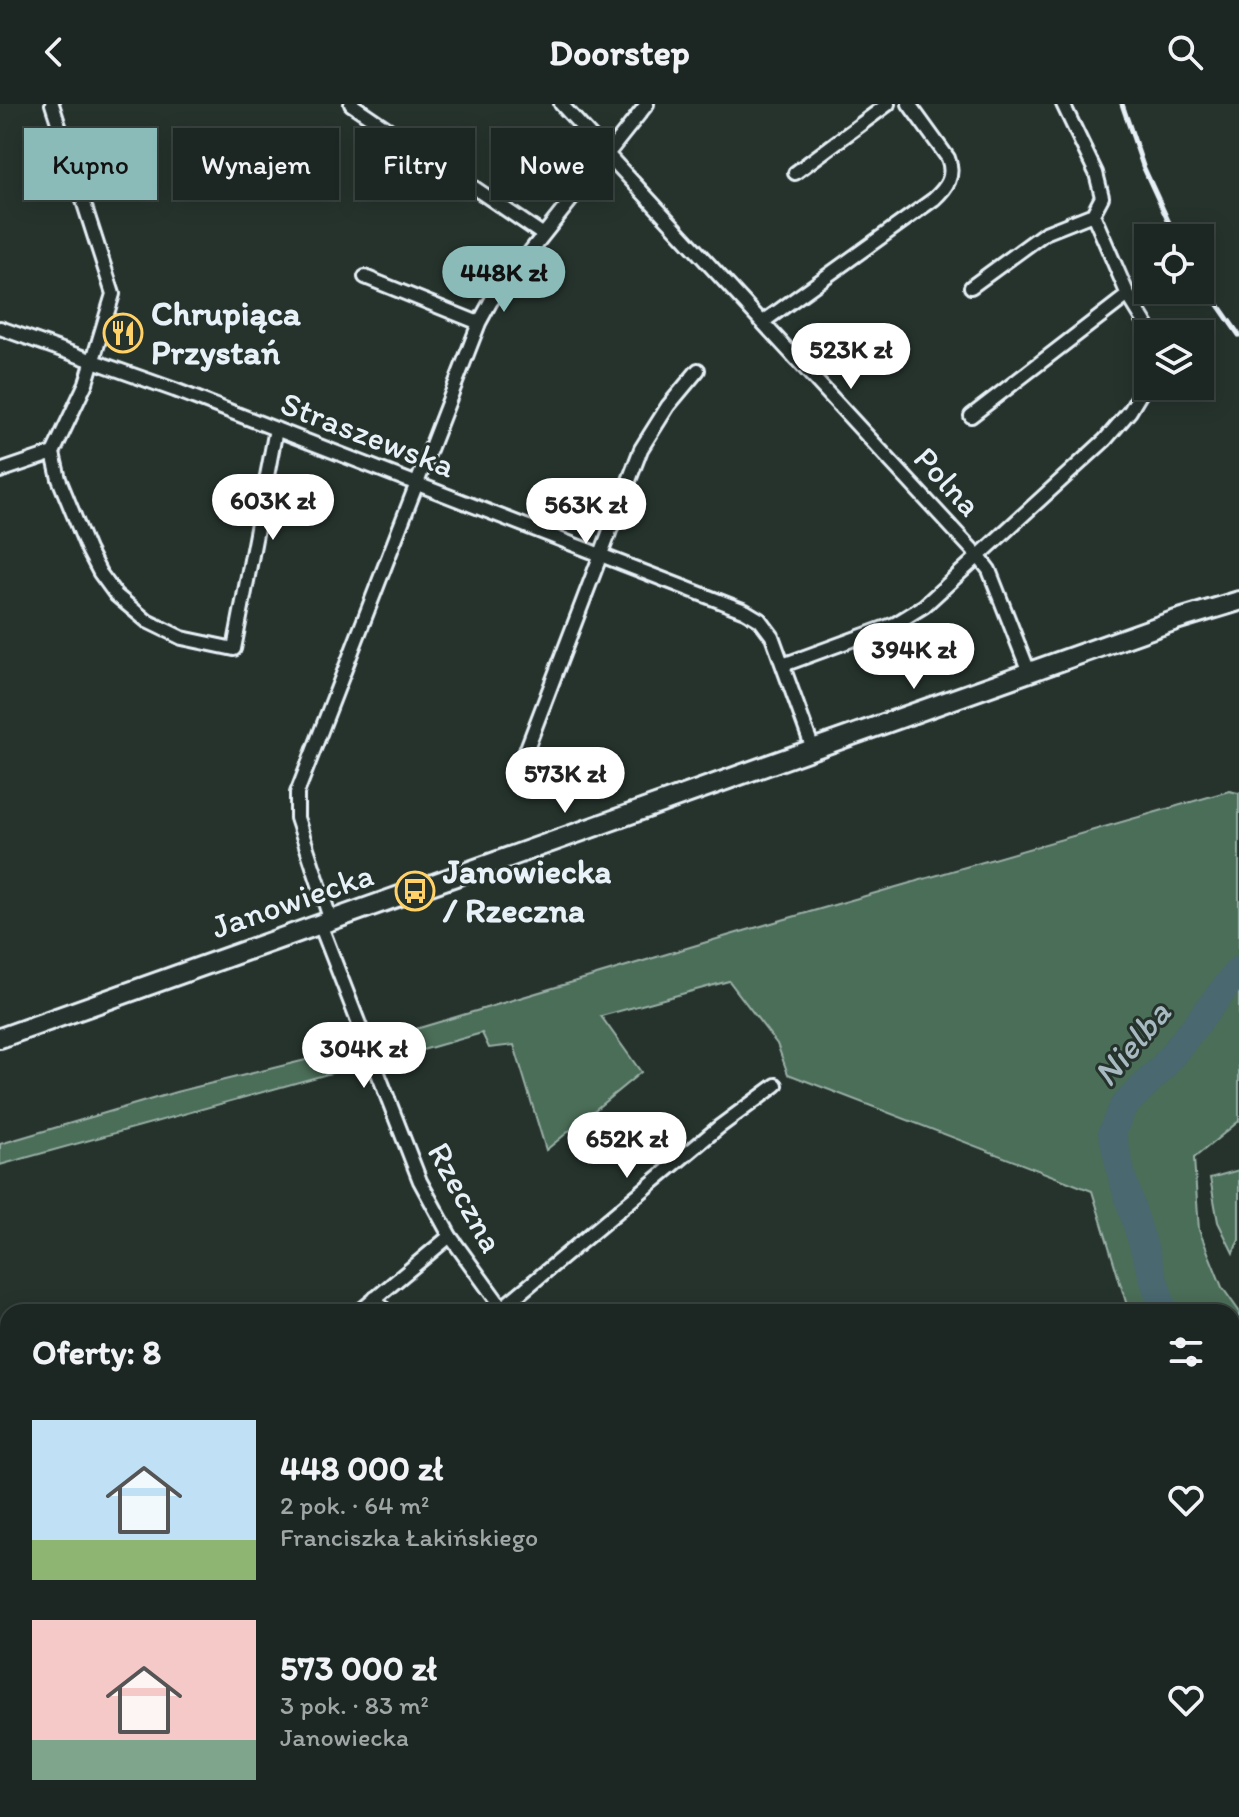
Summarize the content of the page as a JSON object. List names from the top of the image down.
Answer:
{
  "streets": {
    "street": [
      "Straszewska",
      "Polna",
      "Janowiecka",
      "Rzeczna"
    ]
  },
  "crossings": [
    ["Straszewska", "Janowiecka"],
    ["Straszewska", "Rzeczna"],
    ["Polna", "Janowiecka"],
    ["Janowiecka", "Rzeczna"]
  ],
  "water": ["Nielba"],
  "places": {
    "restaurant": ["Chrupiąca Przystań"],
    "bus stop": ["Janowiecka / Rzeczna"]
  },
  "page": {
    "header": "Doorstep",
    "chip": [
      "Kupno",
      "Wynajem",
      "Filtry",
      "Nowe"
    ],
    "price": [
      "448K zł",
      "523K zł",
      "603K zł",
      "563K zł",
      "394K zł",
      "573K zł",
      "304K zł",
      "652K zł"
    ],
    "heading": "Oferty: 8",
    "list": [
      {
        "name": "448 000 zł",
        "note": "2 pok. · 64 m² · Franciszka Łakińskiego"
      },
      {
        "name": "573 000 zł",
        "note": "3 pok. · 83 m² · Janowiecka"
      }
    ]
  }
}
